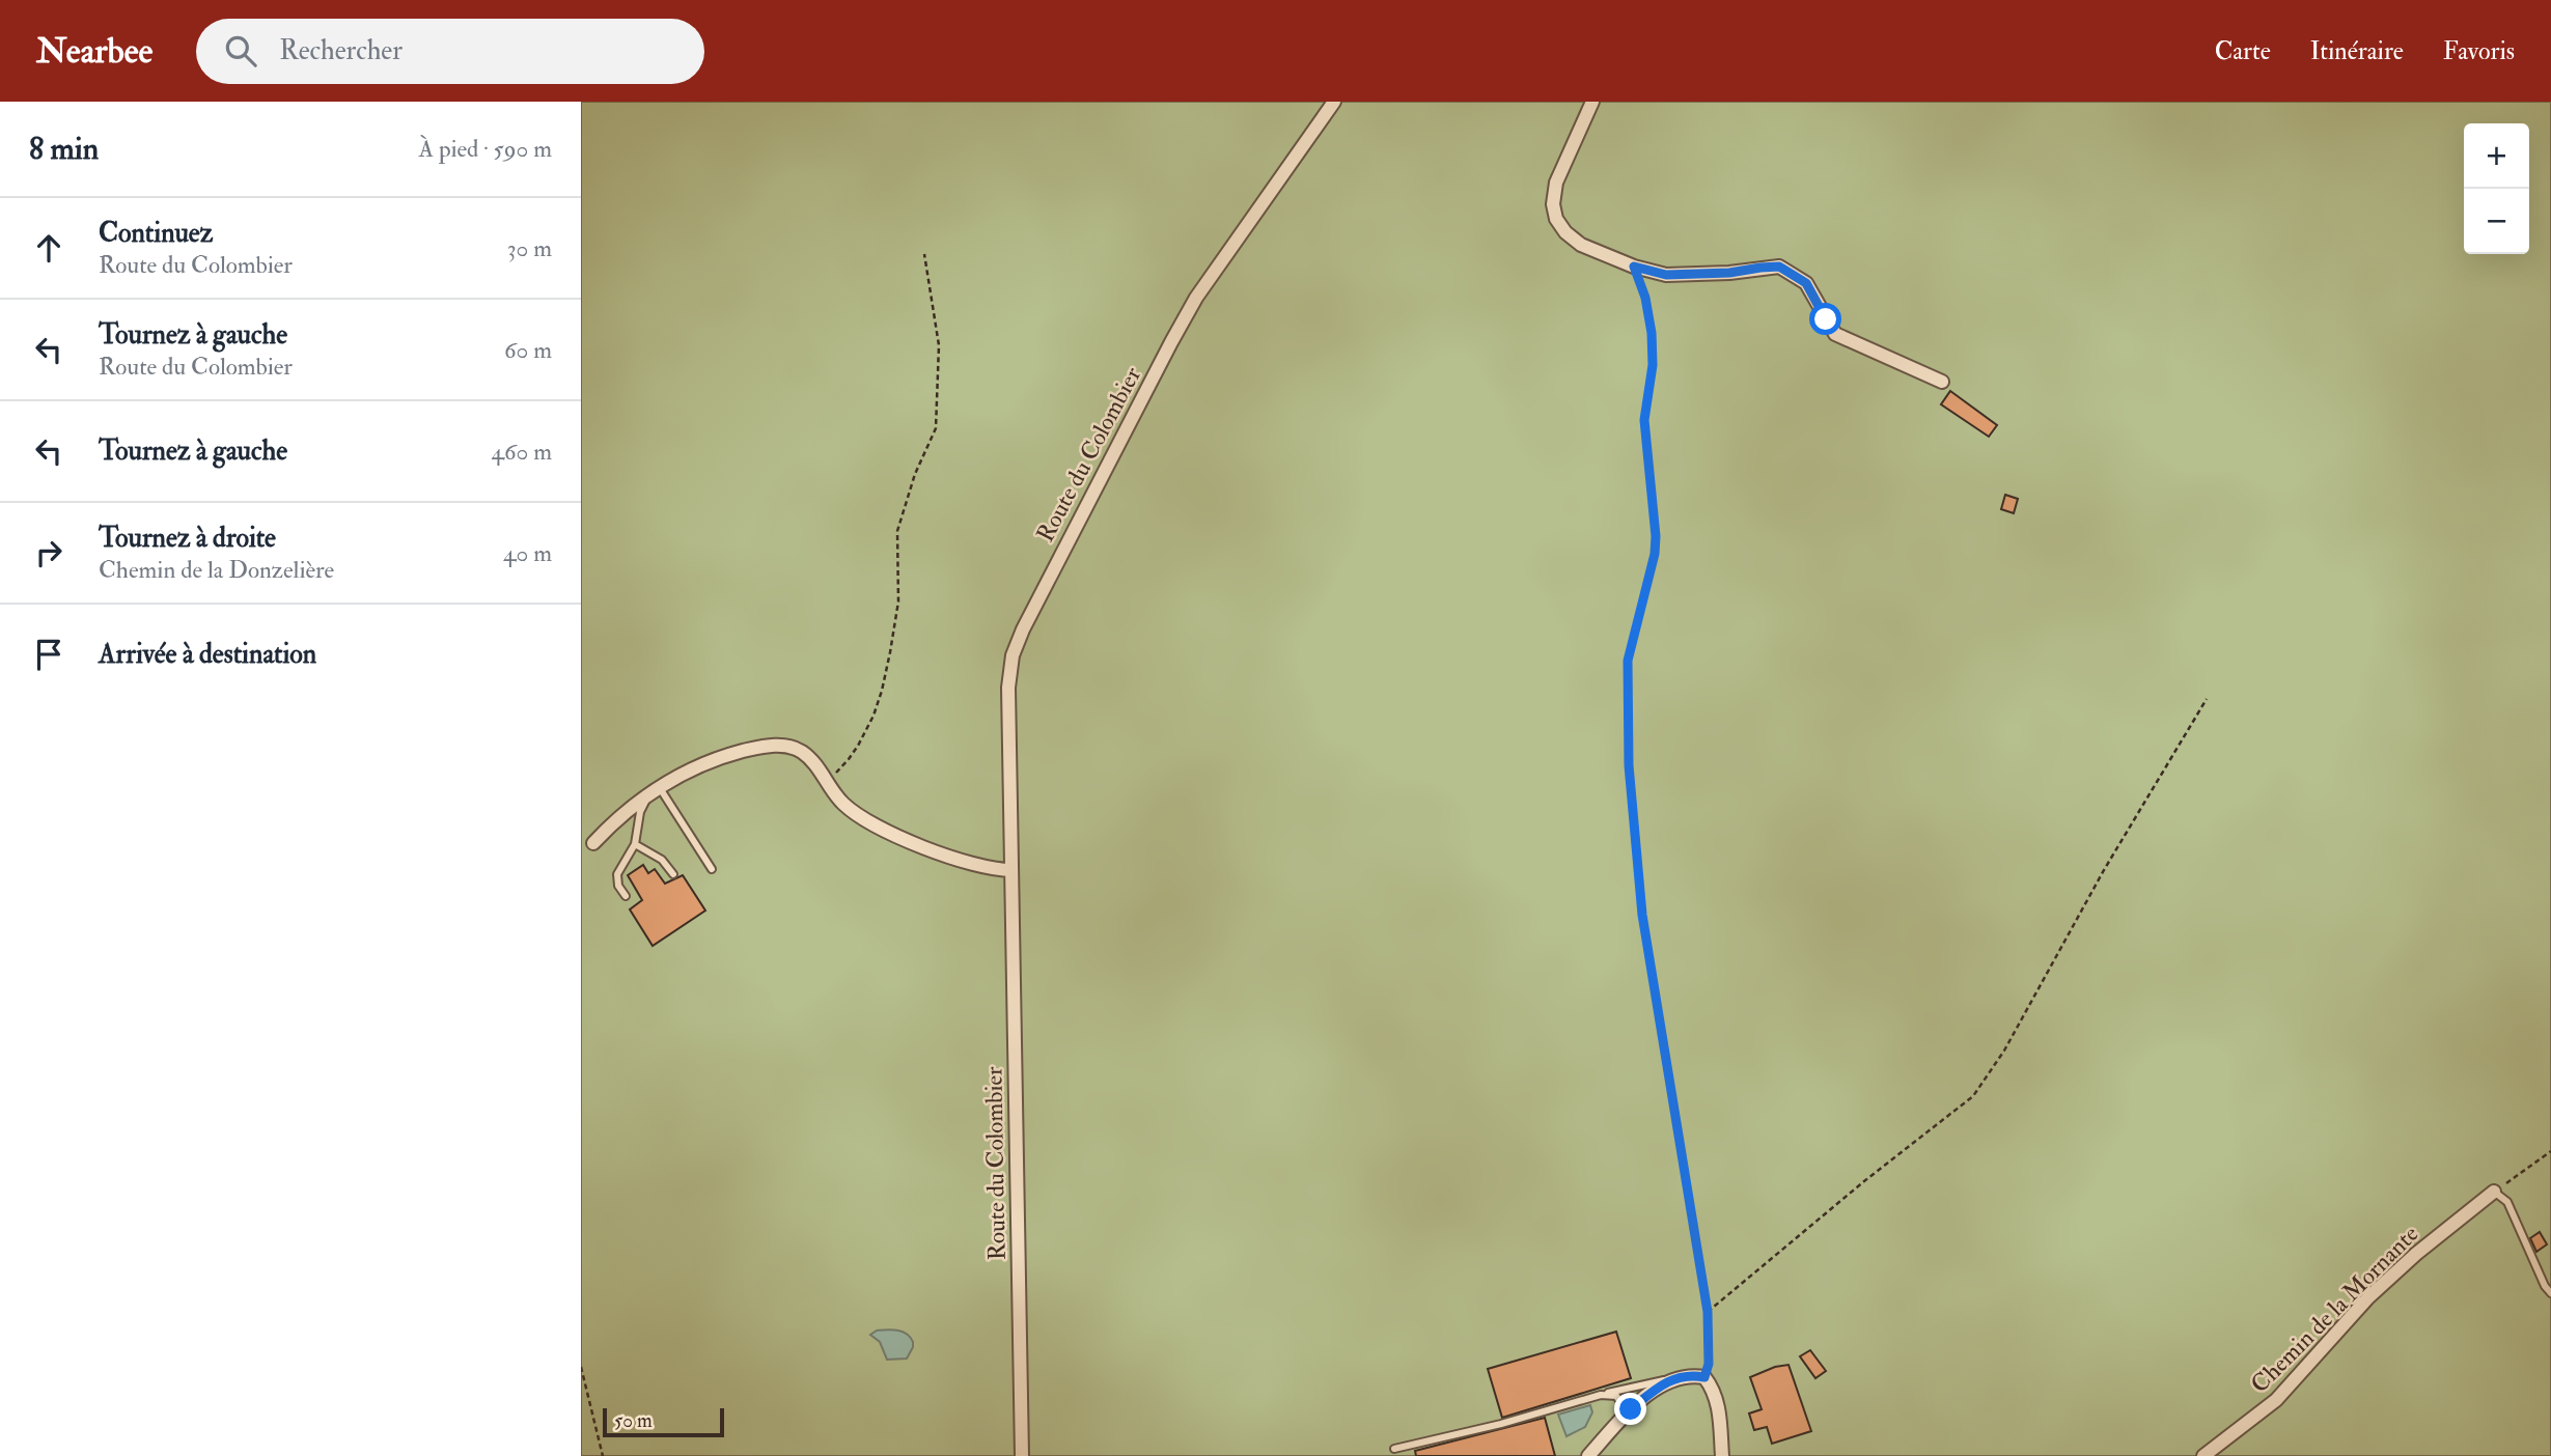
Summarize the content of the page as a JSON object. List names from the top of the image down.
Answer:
{
  "streets": {
    "street": ["Route du Colombier", "Chemin de la Mornante"]
  },
  "scale_bar": "50 m",
  "page": {
    "header": "Nearbee",
    "search": "Rechercher",
    "nav": ["Carte", "Itinéraire", "Favoris"],
    "heading": ["8 min", "À pied · 590 m"],
    "map_buttons": ["+", "−"],
    "list": [
      ["Continuez", "Route du Colombier", "30 m"],
      ["Tournez à gauche", "Route du Colombier", "60 m"],
      ["Tournez à gauche", "460 m"],
      ["Tournez à droite", "Chemin de la Donzelière", "40 m"],
      "Arrivée à destination"
    ],
    "scale": "50 m"
  }
}
